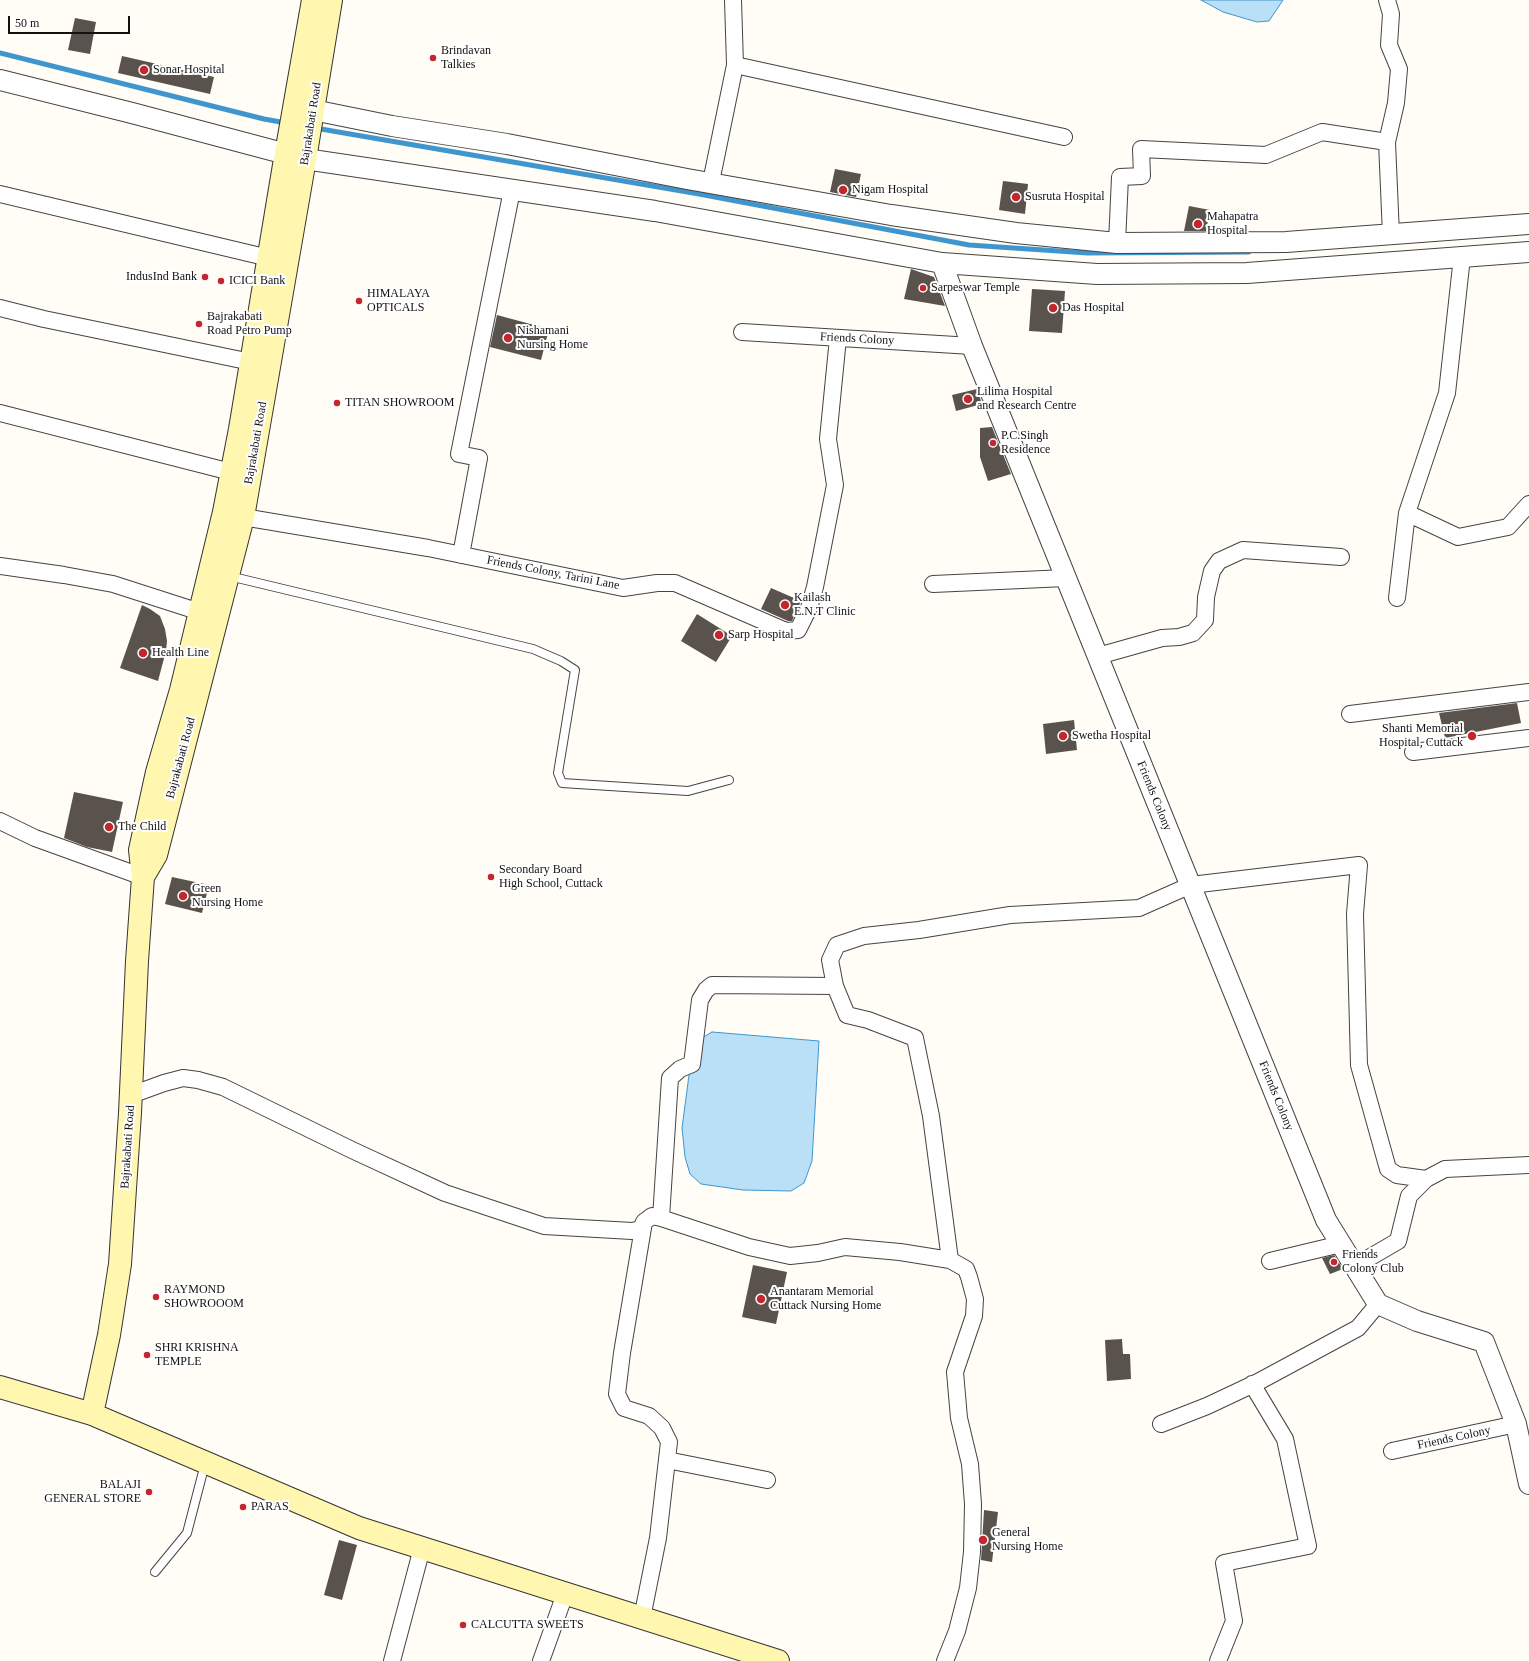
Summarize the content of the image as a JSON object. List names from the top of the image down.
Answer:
{
  "streets": {
    "main road": ["Bajrakabati Road"],
    "street": ["Friends Colony", "Friends Colony, Tarini Lane"]
  },
  "crossings": [
    ["Bajrakabati Road", "Friends Colony, Tarini Lane"],
    ["Friends Colony", "Friends Colony, Tarini Lane"]
  ],
  "places": [
    "Brindavan Talkies",
    "Sonar Hospital",
    "Nigam Hospital",
    "Susruta Hospital",
    "Mahapatra Hospital",
    "IndusInd Bank",
    "ICICI Bank",
    "Sarpeswar Temple",
    "HIMALAYA OPTICALS",
    "Das Hospital",
    "Bajrakabati Road Petro Pump",
    "Nishamani Nursing Home",
    "Lilima Hospital and Research Centre",
    "TITAN SHOWROOM",
    "P.C.Singh Residence",
    "Kailash E.N.T Clinic",
    "Sarp Hospital",
    "Health Line",
    "Swetha Hospital",
    "Shanti Memorial Hospital, Cuttack",
    "The Child",
    "Secondary Board High School, Cuttack",
    "Green Nursing Home",
    "Friends Colony Club",
    "RAYMOND SHOWROOOM",
    "Anantaram Memorial Cuttack Nursing Home",
    "SHRI KRISHNA TEMPLE",
    "BALAJI GENERAL STORE",
    "PARAS",
    "General Nursing Home",
    "CALCUTTA SWEETS"
  ],
  "scale_bar": "50 m"
}
